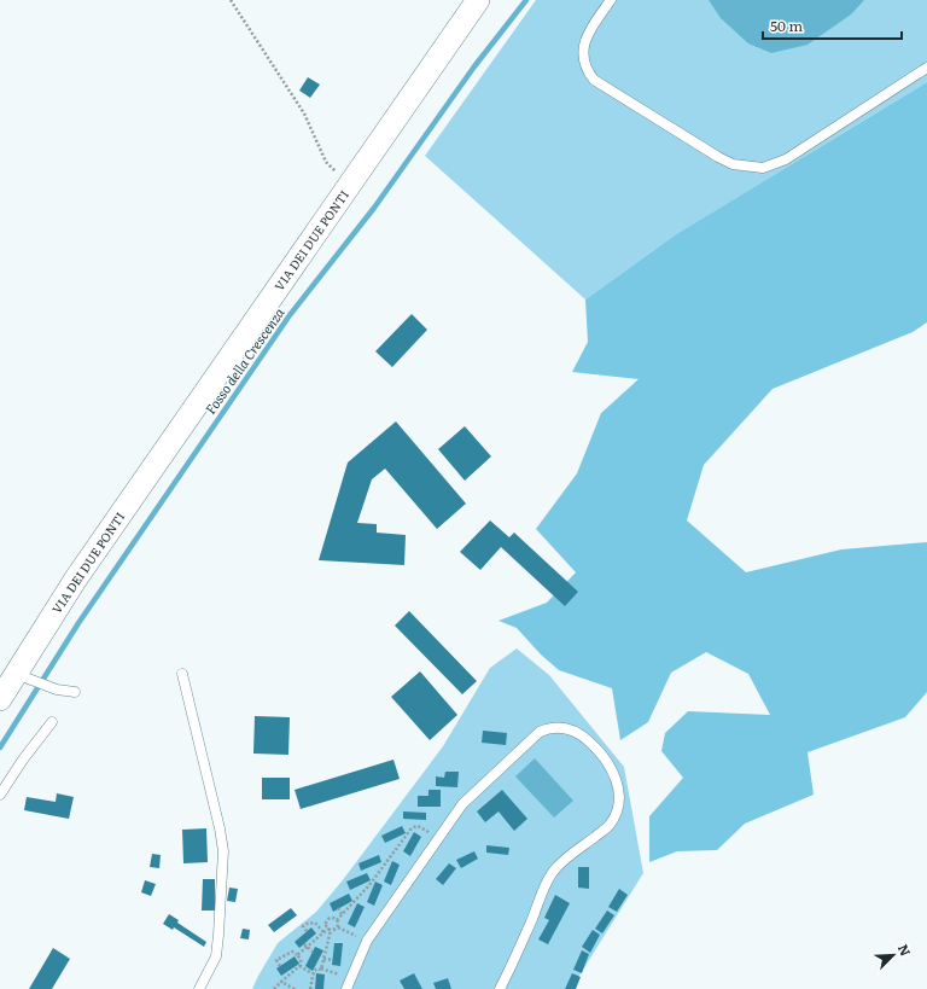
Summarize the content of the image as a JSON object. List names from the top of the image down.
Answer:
{
  "streets": {
    "street": ["VIA DEI DUE PONTI"]
  },
  "water": ["Fosso della Crescenza"],
  "scale_bar": "50 m",
  "north": "top right"
}
